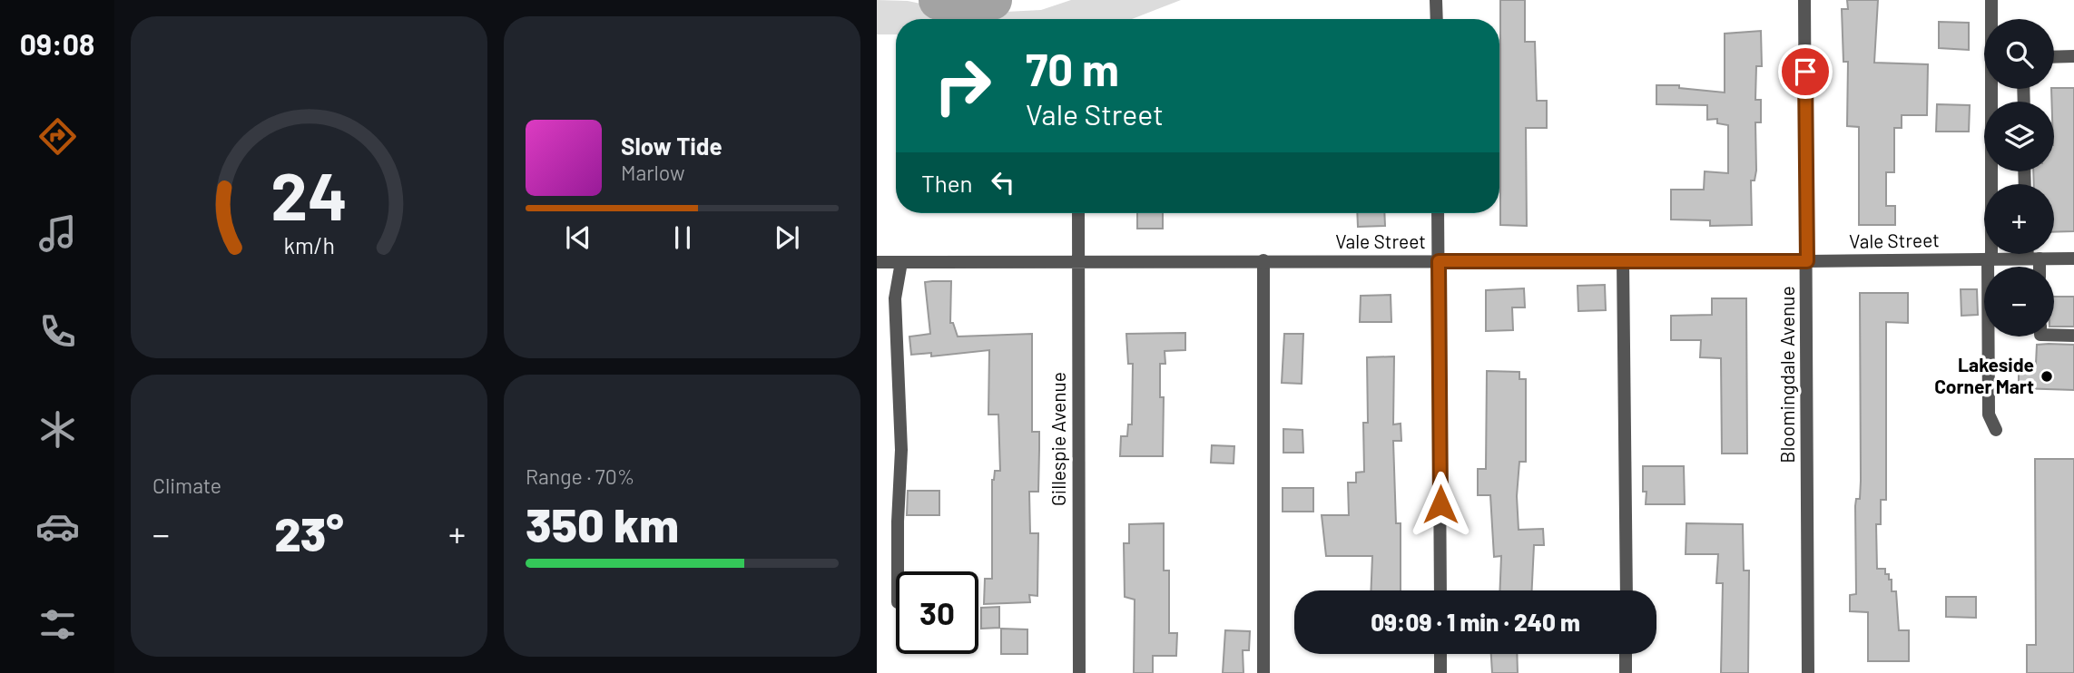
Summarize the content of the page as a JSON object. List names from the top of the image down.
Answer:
{
  "streets": {
    "street": ["Vale Street", "Bloomingdale Avenue", "Gillespie Avenue"]
  },
  "crossings": [
    ["Vale Street", "Bloomingdale Avenue"],
    ["Vale Street", "Gillespie Avenue"]
  ],
  "places": ["Lakeside Corner Mart"],
  "page": {
    "tabs": "09:08",
    "map_buttons": ["+", "−"],
    "turn": ["70 m", "Vale Street"],
    "song": ["Slow Tide", "Marlow"],
    "then": "Then",
    "tile": [
      "Climate",
      ["Range · 70%", "350 km"]
    ],
    "heat": ["−", "23°", "+"],
    "limit": "30",
    "trip": "09:09 · 1 min · 240 m",
    "gauge": ["24", "km/h"]
  }
}
